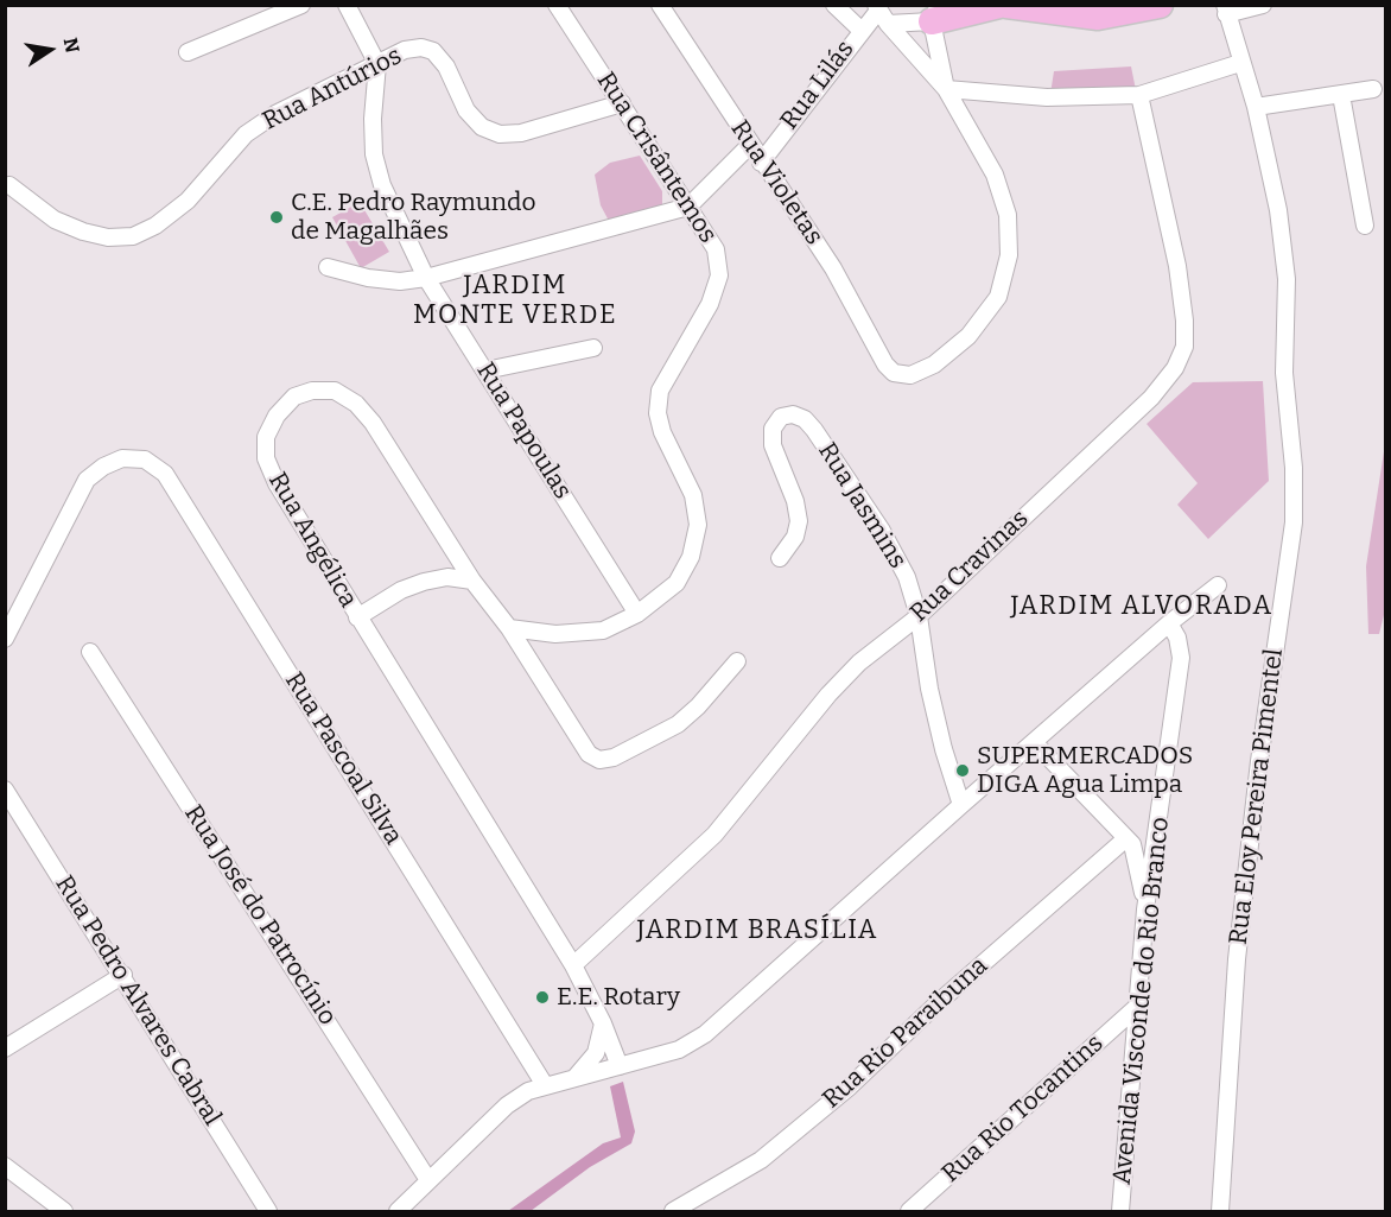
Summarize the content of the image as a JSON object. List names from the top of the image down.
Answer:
{
  "streets": {
    "street": [
      "Rua Lilás",
      "Rua Antúrios",
      "Rua Crisântemos",
      "Rua Violetas",
      "Rua Papoulas",
      "Rua Jasmins",
      "Rua Angélica",
      "Rua Cravinas",
      "Rua Pascoal Silva",
      "Rua Eloy Pereira Pimentel",
      "Rua José do Patrocínio",
      "Rua Pedro Alvares Cabral",
      "Avenida Visconde do Rio Branco",
      "Rua Rio Paraibuna",
      "Rua Rio Tocantins"
    ]
  },
  "crossings": [
    ["Rua Lilás", "Rua Violetas"],
    ["Rua Antúrios", "Rua Crisântemos"],
    ["Rua Antúrios", "Rua Papoulas"],
    ["Rua Crisântemos", "Rua Papoulas"],
    ["Rua Crisântemos", "Rua Angélica"],
    ["Rua Jasmins", "Rua Cravinas"],
    ["Rua Angélica", "Rua Cravinas"],
    ["Avenida Visconde do Rio Branco", "Rua Rio Paraibuna"],
    ["Avenida Visconde do Rio Branco", "Rua Rio Tocantins"]
  ],
  "districts": ["JARDIM MONTE VERDE", "JARDIM ALVORADA", "JARDIM BRASÍLIA"],
  "places": ["C.E. Pedro Raymundo de Magalhães", "SUPERMERCADOS DIGA Agua Limpa", "E.E. Rotary"],
  "north": "right"
}
